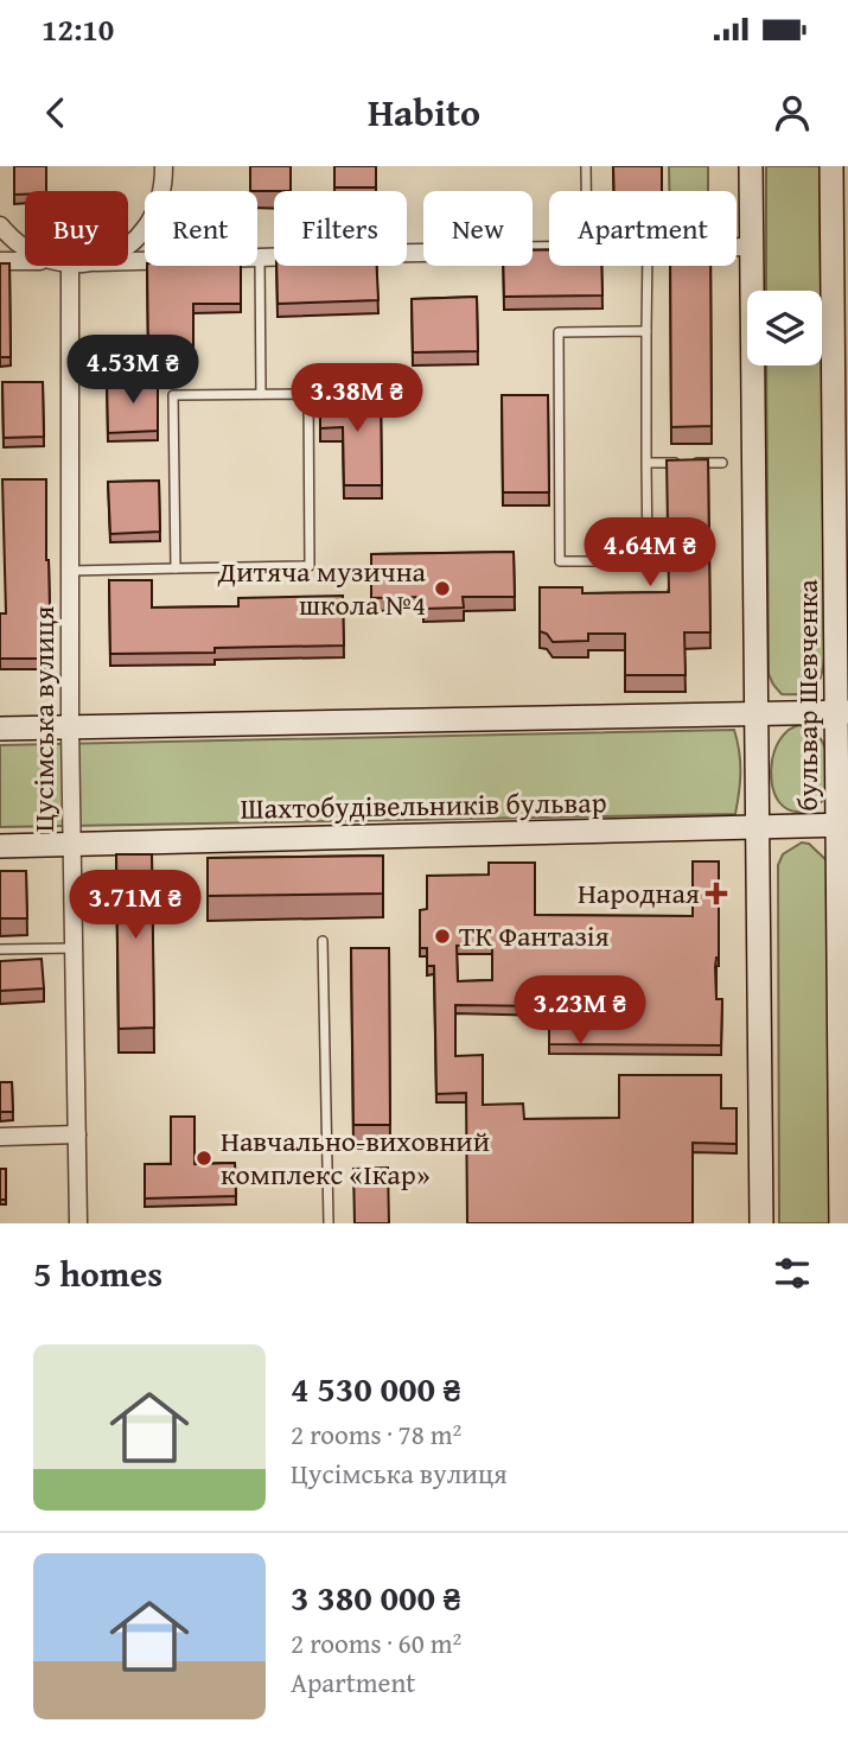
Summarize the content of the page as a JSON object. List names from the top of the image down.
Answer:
{
  "streets": {
    "main road": ["бульвар Шевченка", "Шахтобудівельників бульвар"],
    "street": ["Цусімська вулиця"]
  },
  "crossings": [
    ["бульвар Шевченка", "Шахтобудівельників бульвар"],
    ["Цусімська вулиця", "Шахтобудівельників бульвар"]
  ],
  "places": {
    "other": ["Дитяча музична школа №4", "ТК Фантазія", "Навчально-виховний комплекс «Ікар»"],
    "health": ["Народная"]
  },
  "page": {
    "status": "12:10",
    "header": "Habito",
    "chip": [
      "Buy",
      "Rent",
      "Filters",
      "New",
      "Apartment"
    ],
    "price": [
      "4.53M ₴",
      "3.38M ₴",
      "4.64M ₴",
      "3.71M ₴",
      "3.23M ₴"
    ],
    "heading": "5 homes",
    "list": [
      {
        "name": "4 530 000 ₴",
        "note": "2 rooms · 78 m² · Цусімська вулиця"
      },
      {
        "name": "3 380 000 ₴",
        "note": "2 rooms · 60 m² · Apartment"
      }
    ]
  }
}
